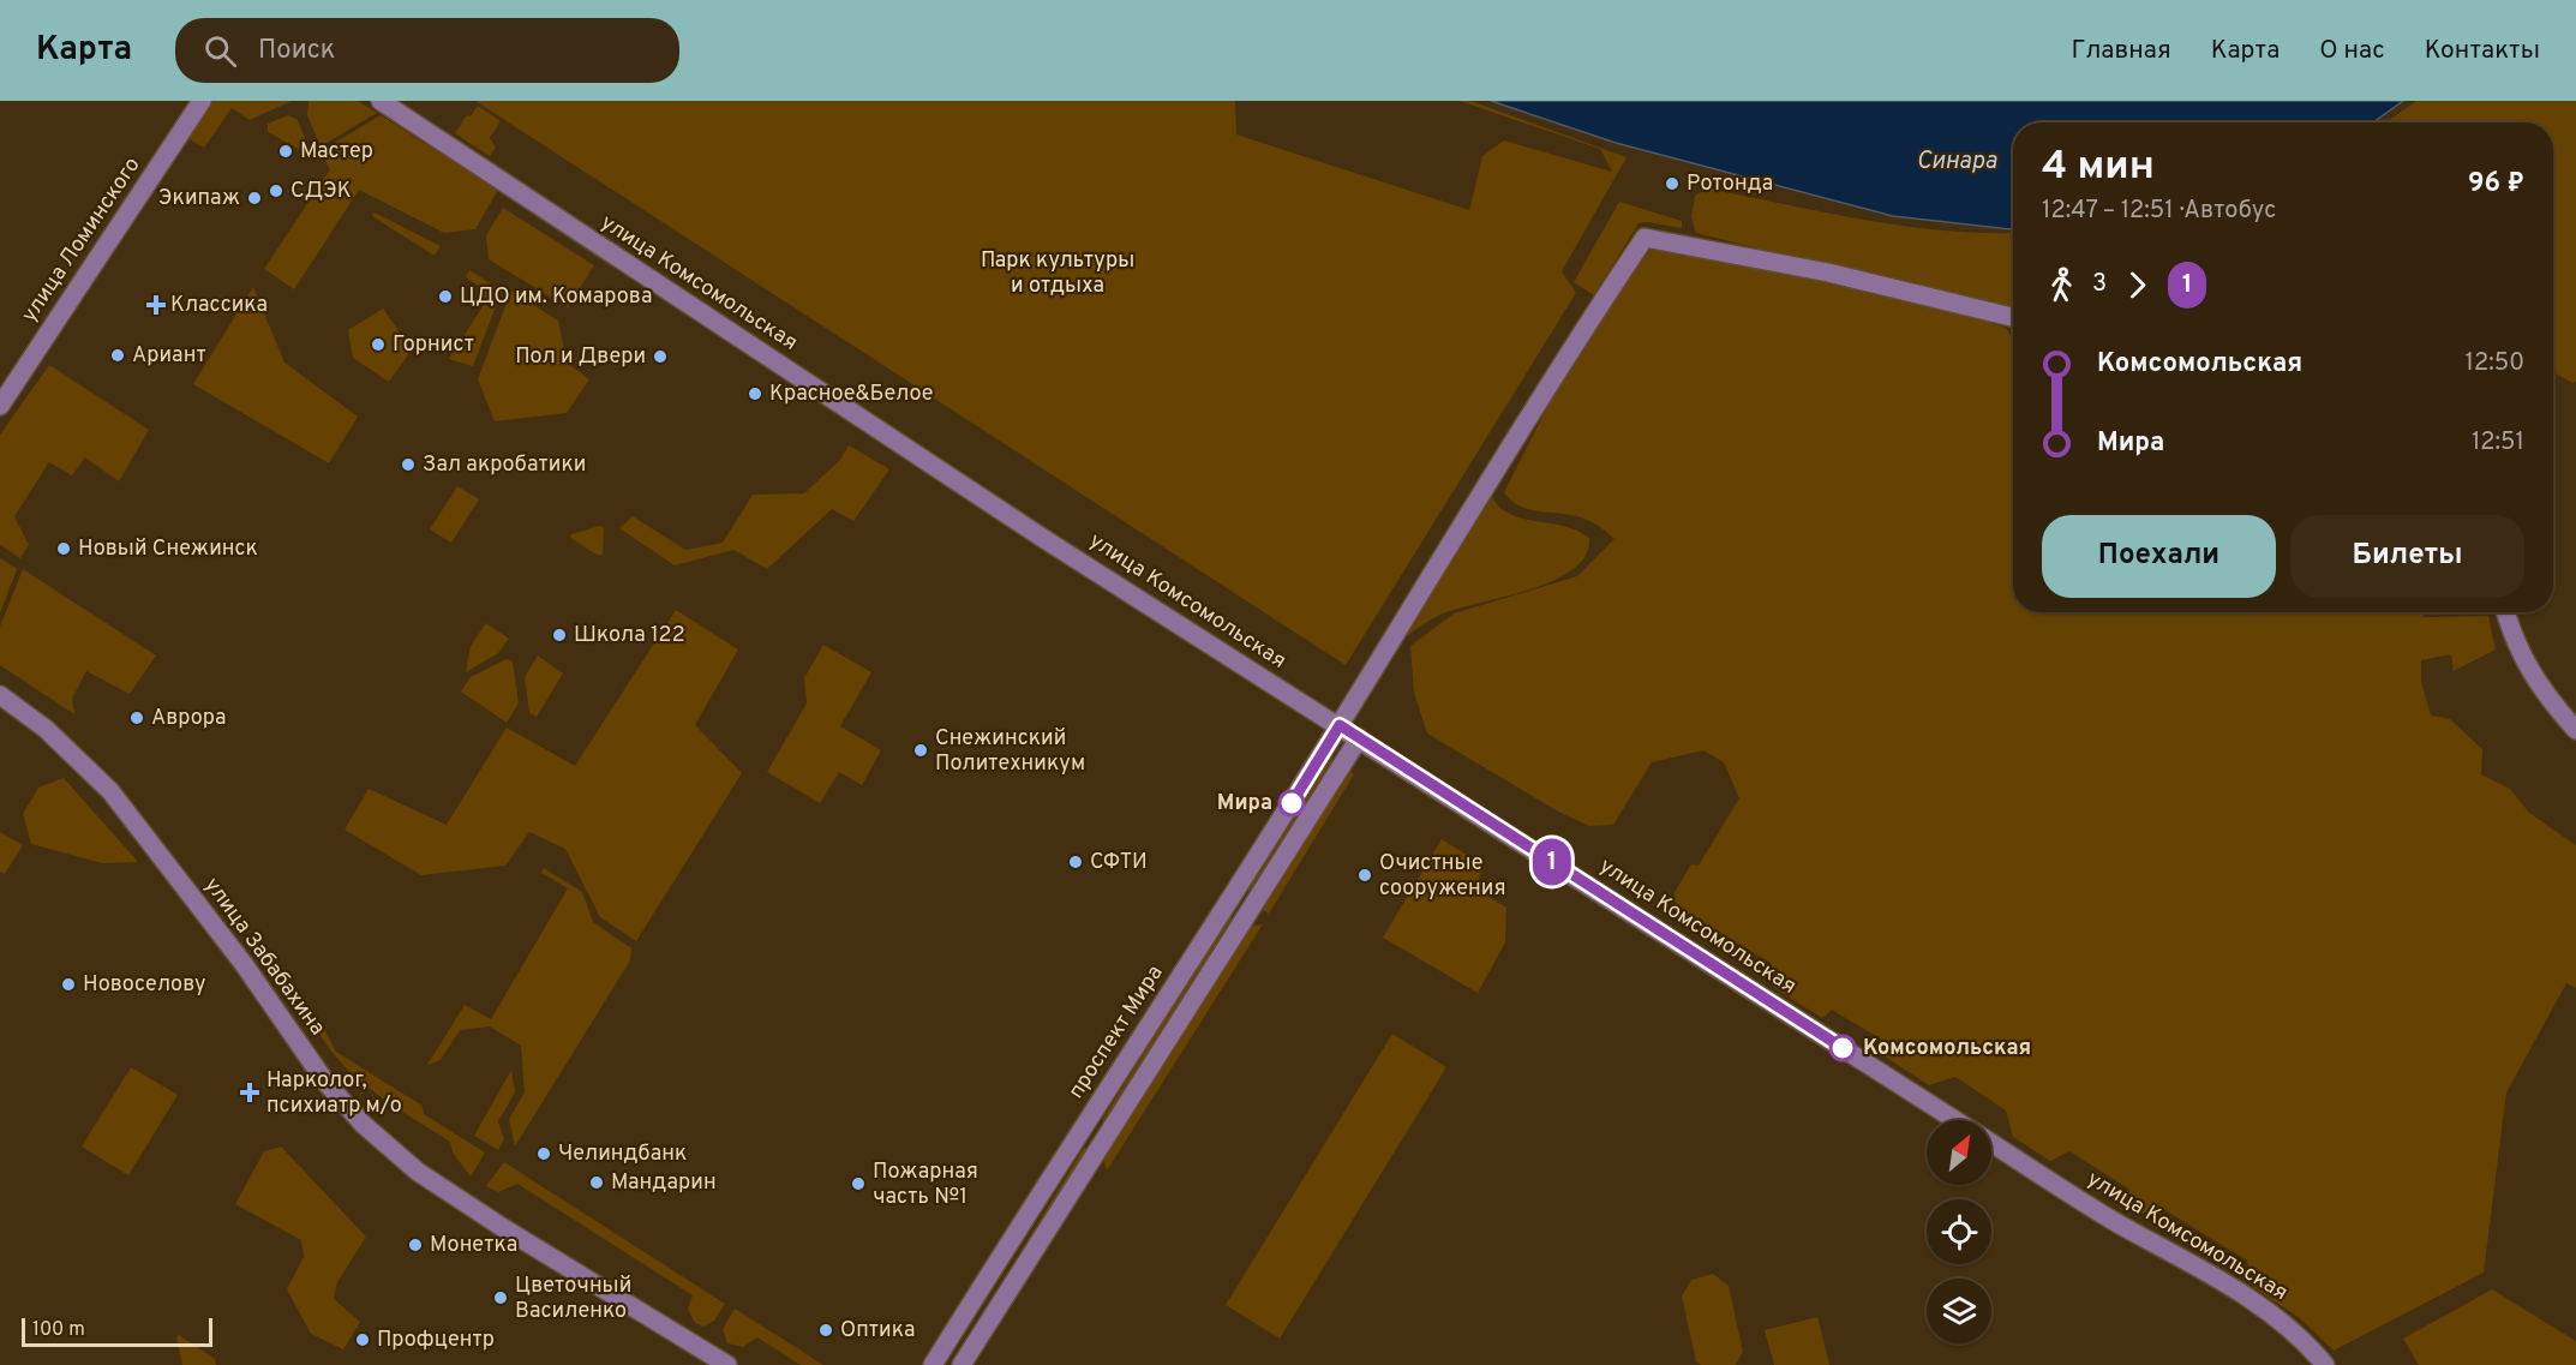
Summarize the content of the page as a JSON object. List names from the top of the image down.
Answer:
{
  "streets": {
    "street": [
      "улица Ломинского",
      "улица Комсомольская",
      "улица Забабахина",
      "проспект Мира"
    ]
  },
  "crossings": [
    ["улица Комсомольская", "проспект Мира"]
  ],
  "water": ["Синара"],
  "parks": ["Парк культуры и отдыха"],
  "places": {
    "other": [
      "Мастер",
      "Ротонда",
      "СДЭК",
      "Экипаж",
      "ЦДО им. Комарова",
      "Горнист",
      "Ариант",
      "Пол и Двери",
      "Красное&Белое",
      "Зал акробатики",
      "Новый Снежинск",
      "Школа 122",
      "Аврора",
      "Снежинский Политехникум",
      "Мира",
      "СФТИ",
      "Очистные сооружения",
      "Новоселову",
      "Комсомольская",
      "Челиндбанк",
      "Мандарин",
      "Пожарная часть №1",
      "Монетка",
      "Цветочный Василенко",
      "Оптика",
      "Профцентр"
    ],
    "health": ["Классика", "Нарколог, психиатр м/о"]
  },
  "lines": ["bus line 1"],
  "scale_bar": "100 m",
  "north": "top right",
  "page": {
    "header": "Карта",
    "search": "Поиск",
    "nav": [
      "Главная",
      "Карта",
      "О нас",
      "Контакты"
    ],
    "on_map": "1",
    "heading": ["4 мин", "12:47 – 12:51 · Автобус", "96 ₽"],
    "legs": ["3", "1"],
    "list": [
      {
        "name": "Комсомольская",
        "value": "12:50"
      },
      {
        "name": "Мира",
        "value": "12:51"
      }
    ],
    "buttons": ["Поехали", "Билеты"],
    "scale": "100 m"
  }
}
